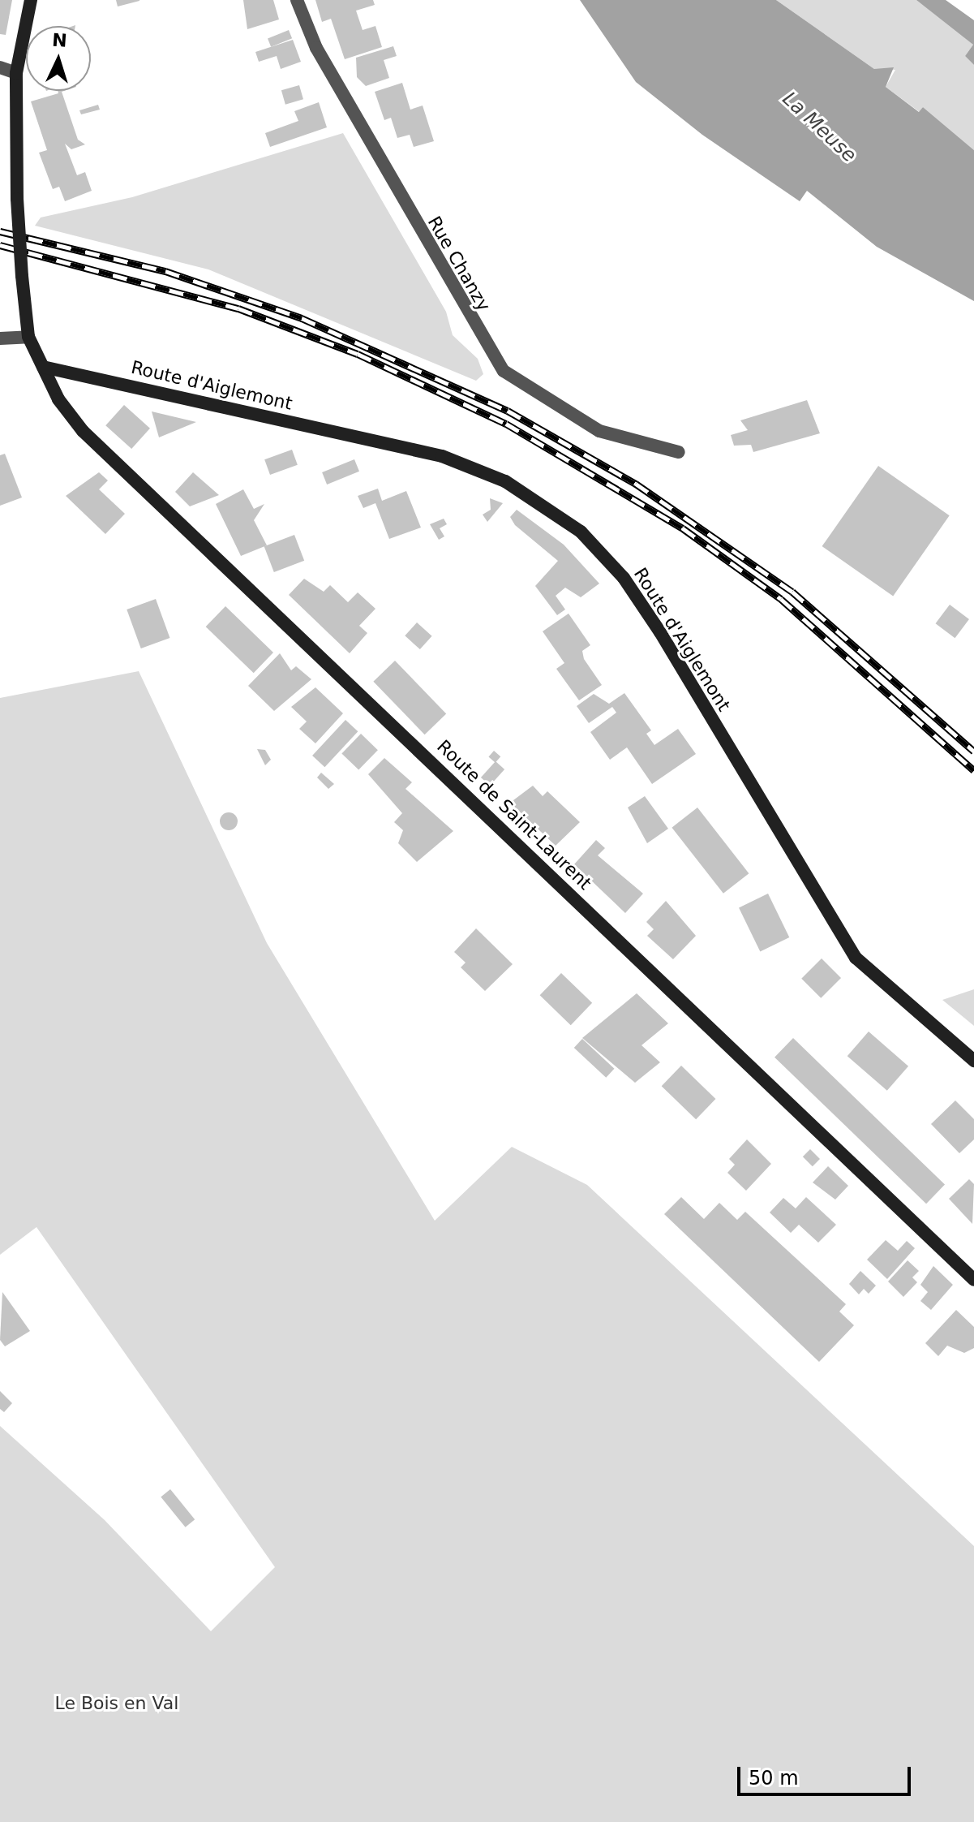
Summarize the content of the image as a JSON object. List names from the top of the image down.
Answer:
{
  "streets": {
    "street": ["Rue Chanzy", "Route d'Aiglemont", "Route de Saint-Laurent"]
  },
  "crossings": [
    ["Route d'Aiglemont", "Route de Saint-Laurent"]
  ],
  "water": ["La Meuse"],
  "parks": ["Le Bois en Val"],
  "scale_bar": "50 m",
  "north": "top"
}
